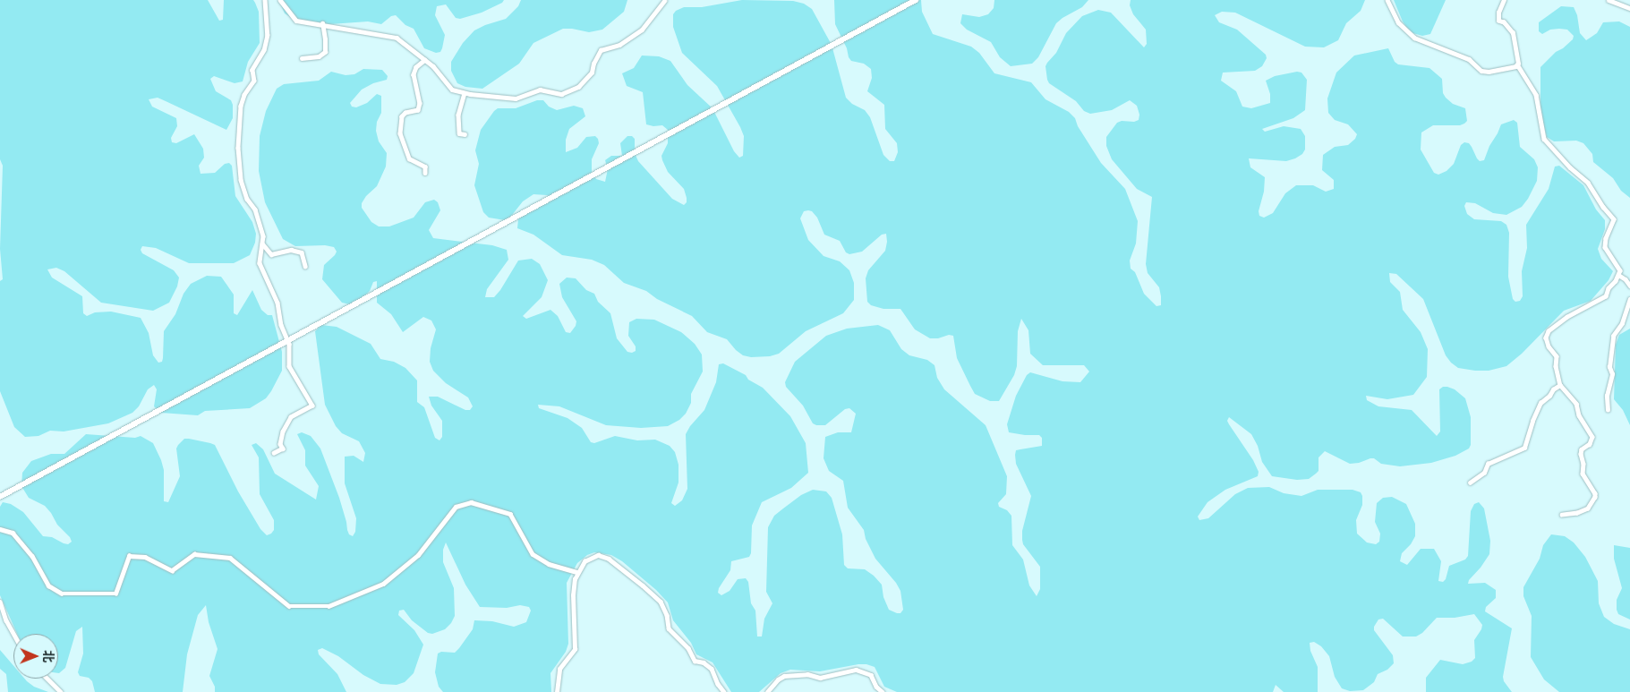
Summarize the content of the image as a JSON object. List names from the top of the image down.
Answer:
{
  "north": "right"
}
